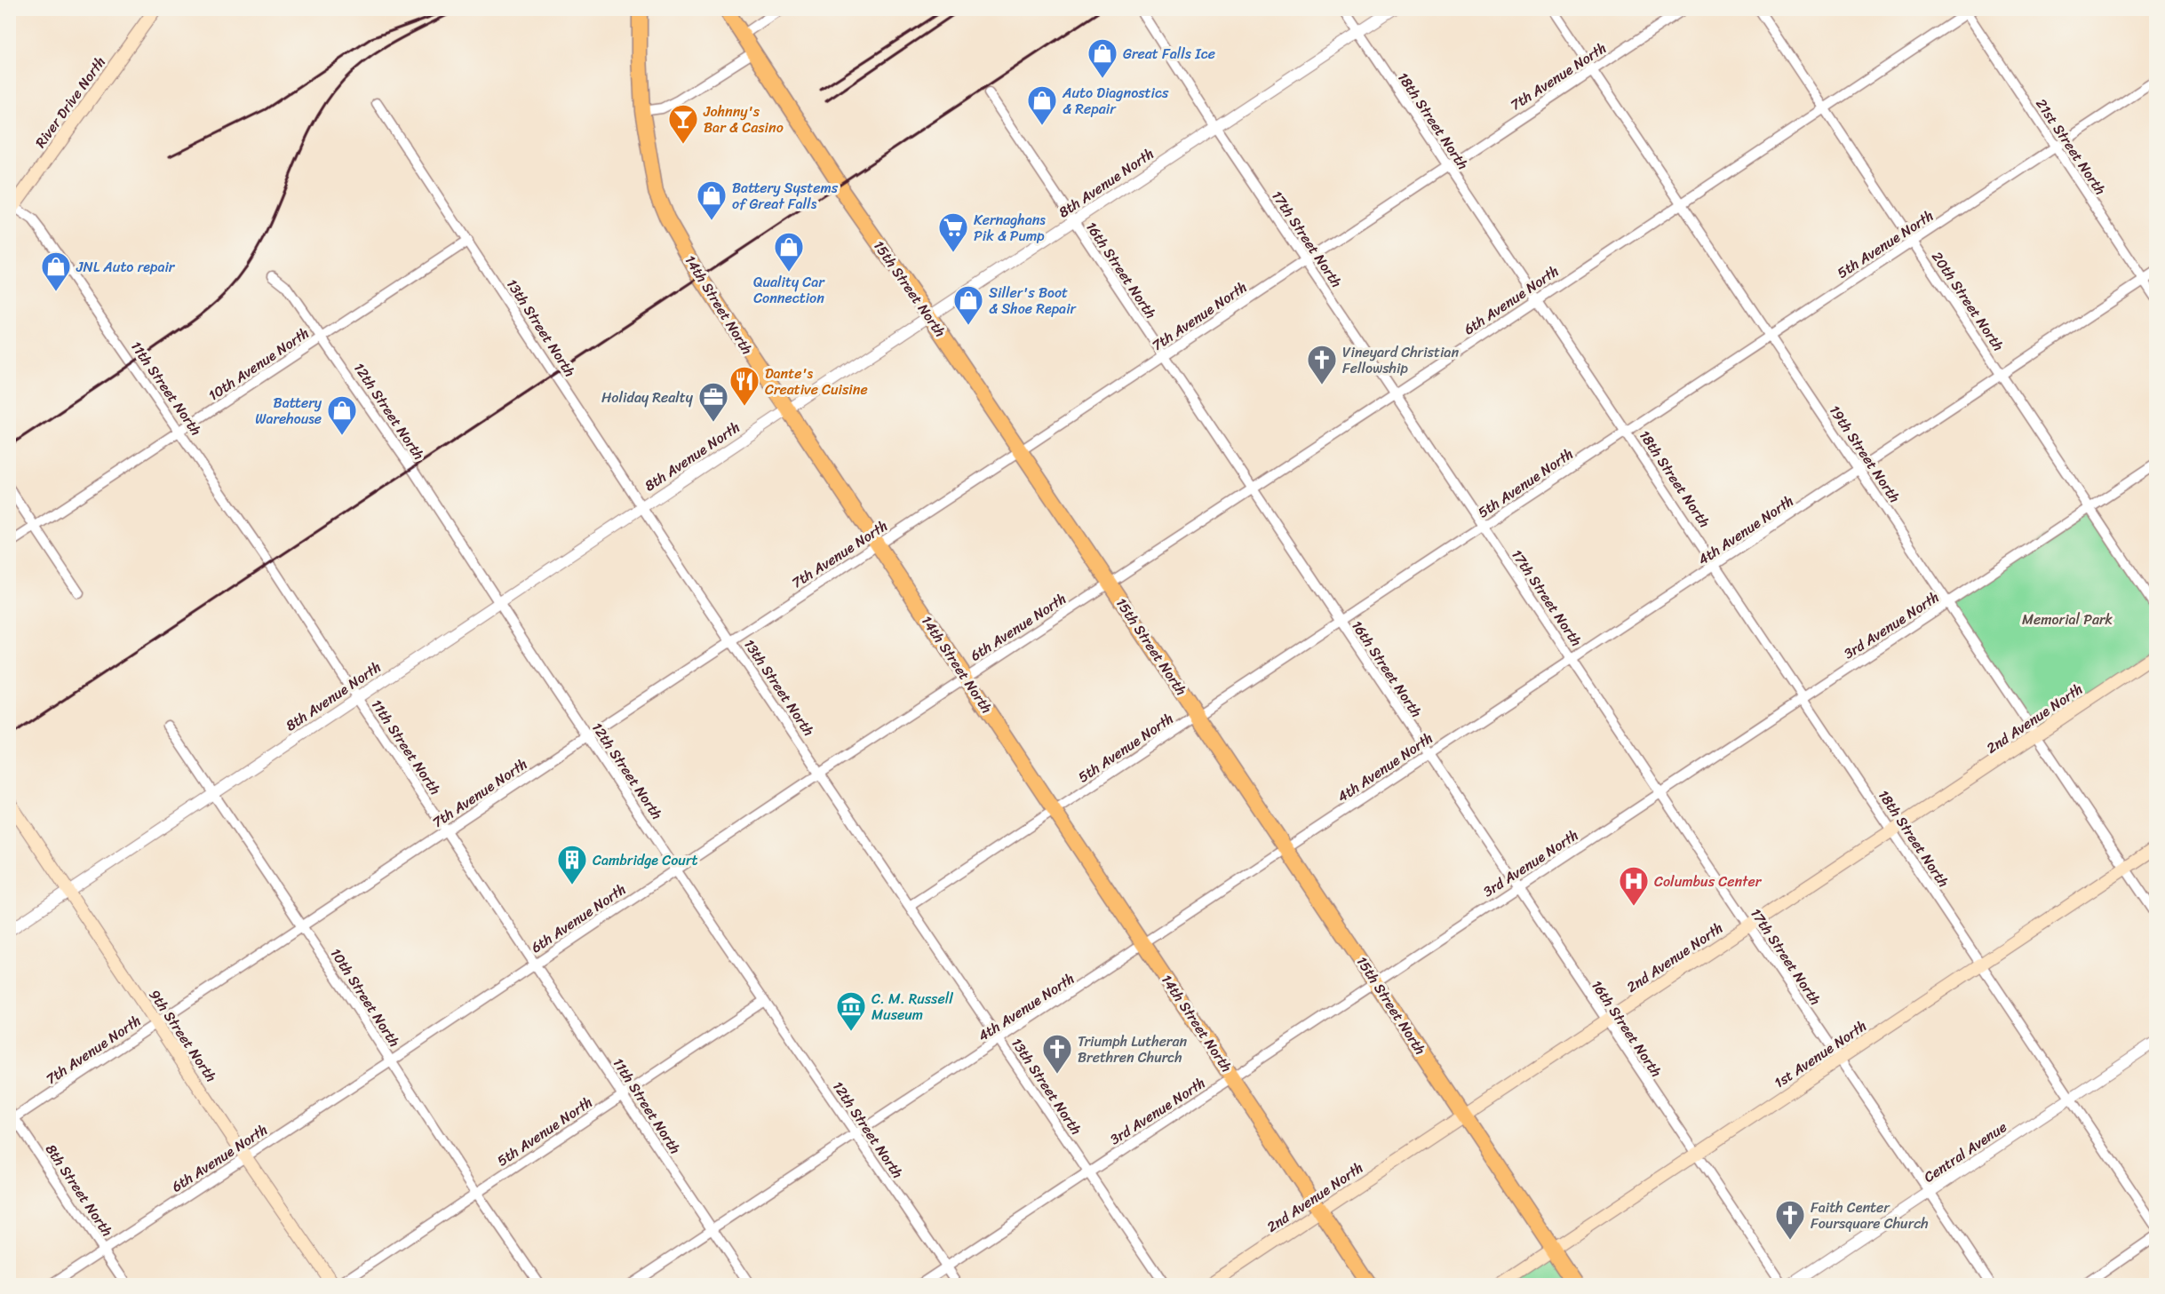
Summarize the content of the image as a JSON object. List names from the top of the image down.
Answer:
{
  "streets": {
    "main road": [
      "River Drive North",
      "15th Street North",
      "14th Street North",
      "2nd Avenue North",
      "9th Street North",
      "1st Avenue North"
    ],
    "street": [
      "7th Avenue North",
      "18th Street North",
      "21st Street North",
      "8th Avenue North",
      "17th Street North",
      "5th Avenue North",
      "16th Street North",
      "6th Avenue North",
      "20th Street North",
      "13th Street North",
      "10th Avenue North",
      "11th Street North",
      "12th Street North",
      "19th Street North",
      "4th Avenue North",
      "3rd Avenue North",
      "10th Street North",
      "Central Avenue",
      "8th Street North"
    ]
  },
  "crossings": [
    ["7th Avenue North", "18th Street North"],
    ["7th Avenue North", "17th Street North"],
    ["7th Avenue North", "16th Street North"],
    ["7th Avenue North", "15th Street North"],
    ["7th Avenue North", "14th Street North"],
    ["7th Avenue North", "13th Street North"],
    ["7th Avenue North", "11th Street North"],
    ["7th Avenue North", "12th Street North"],
    ["7th Avenue North", "19th Street North"],
    ["7th Avenue North", "10th Street North"],
    ["7th Avenue North", "9th Street North"],
    ["7th Avenue North", "8th Street North"],
    ["River Drive North", "11th Street North"],
    ["18th Street North", "8th Avenue North"],
    ["18th Street North", "5th Avenue North"],
    ["18th Street North", "6th Avenue North"],
    ["18th Street North", "4th Avenue North"],
    ["18th Street North", "3rd Avenue North"],
    ["18th Street North", "2nd Avenue North"],
    ["18th Street North", "1st Avenue North"],
    ["18th Street North", "Central Avenue"],
    ["21st Street North", "5th Avenue North"],
    ["21st Street North", "6th Avenue North"],
    ["21st Street North", "4th Avenue North"],
    ["8th Avenue North", "17th Street North"],
    ["8th Avenue North", "16th Street North"],
    ["8th Avenue North", "15th Street North"],
    ["8th Avenue North", "14th Street North"],
    ["8th Avenue North", "13th Street North"],
    ["8th Avenue North", "11th Street North"],
    ["8th Avenue North", "12th Street North"],
    ["8th Avenue North", "10th Street North"],
    ["8th Avenue North", "9th Street North"],
    ["17th Street North", "5th Avenue North"],
    ["17th Street North", "6th Avenue North"],
    ["17th Street North", "4th Avenue North"],
    ["17th Street North", "3rd Avenue North"],
    ["17th Street North", "2nd Avenue North"],
    ["17th Street North", "1st Avenue North"],
    ["17th Street North", "Central Avenue"],
    ["5th Avenue North", "16th Street North"],
    ["5th Avenue North", "15th Street North"],
    ["5th Avenue North", "20th Street North"],
    ["5th Avenue North", "14th Street North"],
    ["5th Avenue North", "13th Street North"],
    ["5th Avenue North", "11th Street North"],
    ["5th Avenue North", "12th Street North"],
    ["5th Avenue North", "19th Street North"],
    ["5th Avenue North", "10th Street North"],
    ["16th Street North", "6th Avenue North"],
    ["16th Street North", "4th Avenue North"],
    ["16th Street North", "3rd Avenue North"],
    ["16th Street North", "2nd Avenue North"],
    ["16th Street North", "1st Avenue North"],
    ["15th Street North", "6th Avenue North"],
    ["15th Street North", "4th Avenue North"],
    ["15th Street North", "3rd Avenue North"],
    ["15th Street North", "2nd Avenue North"],
    ["15th Street North", "1st Avenue North"],
    ["6th Avenue North", "20th Street North"],
    ["6th Avenue North", "14th Street North"],
    ["6th Avenue North", "13th Street North"],
    ["6th Avenue North", "11th Street North"],
    ["6th Avenue North", "12th Street North"],
    ["6th Avenue North", "19th Street North"],
    ["6th Avenue North", "10th Street North"],
    ["6th Avenue North", "9th Street North"],
    ["6th Avenue North", "8th Street North"],
    ["20th Street North", "4th Avenue North"],
    ["20th Street North", "3rd Avenue North"],
    ["14th Street North", "4th Avenue North"],
    ["14th Street North", "3rd Avenue North"],
    ["14th Street North", "2nd Avenue North"],
    ["13th Street North", "10th Avenue North"],
    ["13th Street North", "4th Avenue North"],
    ["13th Street North", "3rd Avenue North"],
    ["10th Avenue North", "11th Street North"],
    ["10th Avenue North", "12th Street North"],
    ["11th Street North", "4th Avenue North"],
    ["12th Street North", "4th Avenue North"],
    ["12th Street North", "3rd Avenue North"],
    ["19th Street North", "4th Avenue North"],
    ["19th Street North", "3rd Avenue North"],
    ["19th Street North", "2nd Avenue North"],
    ["19th Street North", "1st Avenue North"]
  ],
  "parks": ["Memorial Park"],
  "places": {
    "shop": [
      "Great Falls Ice",
      "Auto Diagnostics & Repair",
      "Battery Systems of Great Falls",
      "Quality Car Connection",
      "JNL Auto repair",
      "Siller's Boot & Shoe Repair",
      "Battery Warehouse"
    ],
    "bar": ["Johnny's Bar & Casino"],
    "supermarket": ["Kernaghans Pik & Pump"],
    "church": ["Vineyard Christian Fellowship", "Triumph Lutheran Brethren Church", "Faith Center Foursquare Church"],
    "restaurant": ["Dante's Creative Cuisine"],
    "office": ["Holiday Realty"],
    "building": ["Cambridge Court"],
    "hospital": ["Columbus Center"],
    "museum": ["C. M. Russell Museum"]
  }
}
